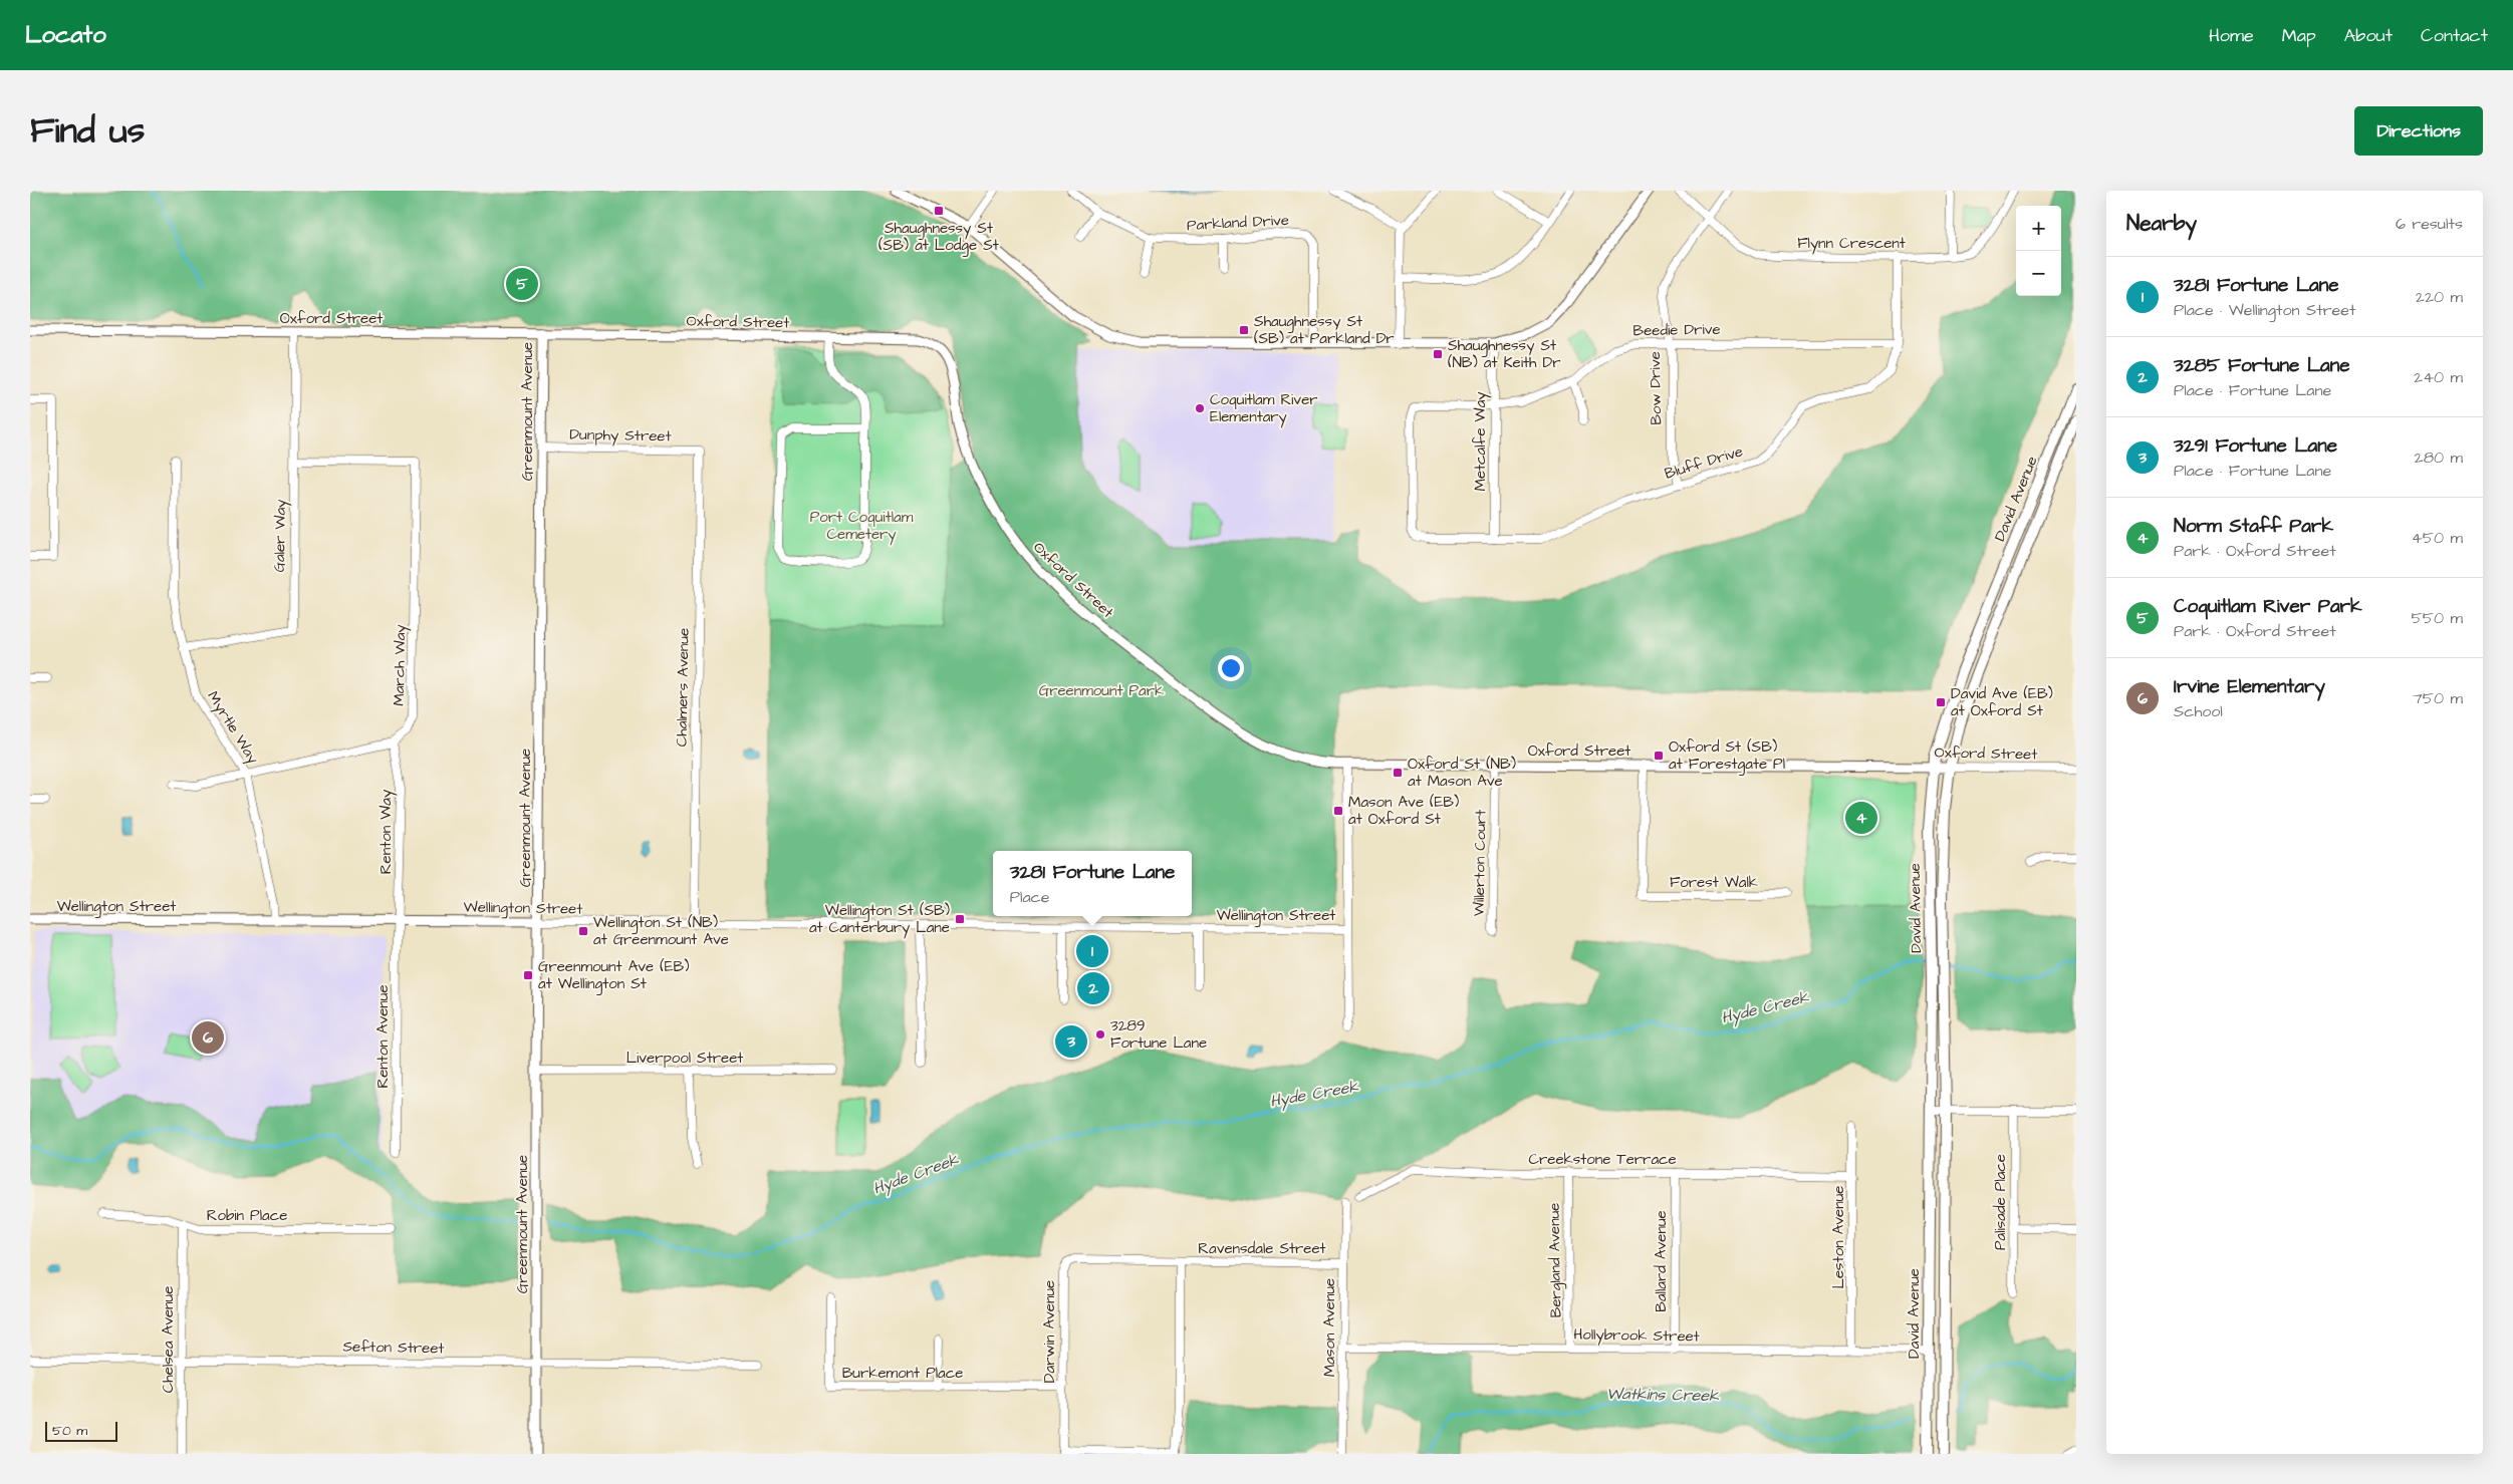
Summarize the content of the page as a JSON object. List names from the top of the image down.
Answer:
{
  "streets": {
    "main road": ["David Avenue"],
    "street": [
      "Parkland Drive",
      "Flynn Crescent",
      "Oxford Street",
      "Beedie Drive",
      "Bow Drive",
      "Greenmount Avenue",
      "Dunphy Street",
      "Metcalfe Way",
      "Bluff Drive",
      "Galer Way",
      "March Way",
      "Chalmers Avenue",
      "Myrtle Way",
      "Renton Way",
      "Willerton Court",
      "Forest Walk",
      "Wellington Street",
      "Renton Avenue",
      "Liverpool Street",
      "Creekstone Terrace",
      "Palisade Place",
      "Robin Place",
      "Leston Avenue",
      "Ravensdale Street",
      "Bergland Avenue",
      "Ballard Avenue",
      "Mason Avenue",
      "Darwin Avenue",
      "Hollybrook Street",
      "Chelsea Avenue",
      "Sefton Street",
      "Burkemont Place"
    ]
  },
  "crossings": [
    ["Flynn Crescent", "Bow Drive"],
    ["Flynn Crescent", "Bluff Drive"],
    ["Oxford Street", "Greenmount Avenue"],
    ["Oxford Street", "David Avenue"],
    ["Oxford Street", "Galer Way"],
    ["Oxford Street", "Willerton Court"],
    ["Oxford Street", "Forest Walk"],
    ["Beedie Drive", "Bow Drive"],
    ["Beedie Drive", "Metcalfe Way"],
    ["Beedie Drive", "Bluff Drive"],
    ["Bow Drive", "Bluff Drive"],
    ["Greenmount Avenue", "Dunphy Street"],
    ["Greenmount Avenue", "Wellington Street"],
    ["Greenmount Avenue", "Liverpool Street"],
    ["Greenmount Avenue", "Sefton Street"],
    ["Dunphy Street", "Chalmers Avenue"],
    ["Metcalfe Way", "Bluff Drive"],
    ["David Avenue", "Hollybrook Street"],
    ["Galer Way", "March Way"],
    ["Galer Way", "Myrtle Way"],
    ["March Way", "Renton Way"],
    ["Chalmers Avenue", "Wellington Street"],
    ["Myrtle Way", "Wellington Street"],
    ["Renton Way", "Wellington Street"],
    ["Renton Way", "Renton Avenue"],
    ["Wellington Street", "Renton Avenue"],
    ["Creekstone Terrace", "Leston Avenue"],
    ["Creekstone Terrace", "Bergland Avenue"],
    ["Creekstone Terrace", "Ballard Avenue"],
    ["Robin Place", "Chelsea Avenue"],
    ["Leston Avenue", "Hollybrook Street"],
    ["Ravensdale Street", "Mason Avenue"],
    ["Ravensdale Street", "Darwin Avenue"],
    ["Bergland Avenue", "Hollybrook Street"],
    ["Ballard Avenue", "Hollybrook Street"],
    ["Mason Avenue", "Hollybrook Street"],
    ["Darwin Avenue", "Burkemont Place"],
    ["Chelsea Avenue", "Sefton Street"]
  ],
  "water": ["Hyde Creek", "Watkins Creek"],
  "parks": ["Port Coquitlam Cemetery", "Greenmount Park"],
  "places": {
    "transit": [
      "Shaughnessy St (SB) at Lodge St",
      "Shaughnessy St (SB) at Parkland Dr",
      "Shaughnessy St (NB) at Keith Dr",
      "David Ave (EB) at Oxford St",
      "Oxford St (SB) at Forestgate Pl",
      "Oxford St (NB) at Mason Ave",
      "Mason Ave (EB) at Oxford St",
      "Wellington St (SB) at Canterbury Lane",
      "Wellington St (NB) at Greenmount Ave",
      "Greenmount Ave (EB) at Wellington St"
    ],
    "other": ["Coquitlam River Elementary", "3289 Fortune Lane"]
  },
  "scale_bar": "50 m",
  "page": {
    "header": "Locato",
    "nav": [
      "Home",
      "Map",
      "About",
      "Contact"
    ],
    "title": "Find us",
    "buttons": "Directions",
    "heading": ["Nearby", "6 results"],
    "map_buttons": ["+", "−"],
    "list": [
      {
        "mark": "1",
        "name": "3281 Fortune Lane",
        "note": "Place · Wellington Street",
        "value": "220 m"
      },
      {
        "mark": "2",
        "name": "3285 Fortune Lane",
        "note": "Place · Fortune Lane",
        "value": "240 m"
      },
      {
        "mark": "3",
        "name": "3291 Fortune Lane",
        "note": "Place · Fortune Lane",
        "value": "280 m"
      },
      {
        "mark": "4",
        "name": "Norm Staff Park",
        "note": "Park · Oxford Street",
        "value": "450 m"
      },
      {
        "mark": "5",
        "name": "Coquitlam River Park",
        "note": "Park · Oxford Street",
        "value": "550 m"
      },
      {
        "mark": "6",
        "name": "Irvine Elementary",
        "note": "School",
        "value": "750 m"
      }
    ],
    "pins": [
      "5",
      "4",
      "1",
      "2",
      "6",
      "3"
    ],
    "popup": ["3281 Fortune Lane", "Place"],
    "scale": "50 m"
  }
}
